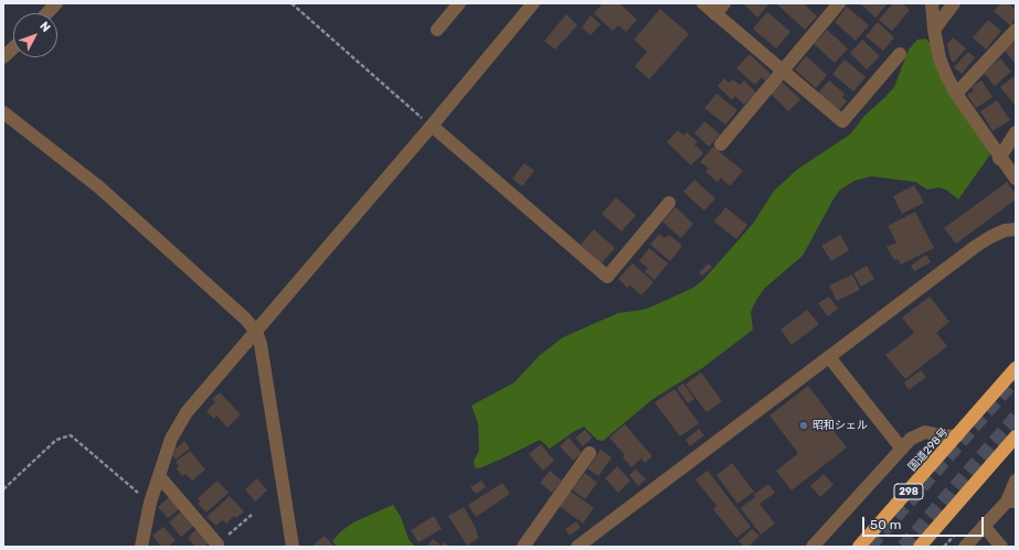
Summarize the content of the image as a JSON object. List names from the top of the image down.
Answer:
{
  "streets": {
    "highway": ["国道298号", "298"]
  },
  "places": ["昭和シェル"],
  "scale_bar": "50 m",
  "north": "top right"
}
